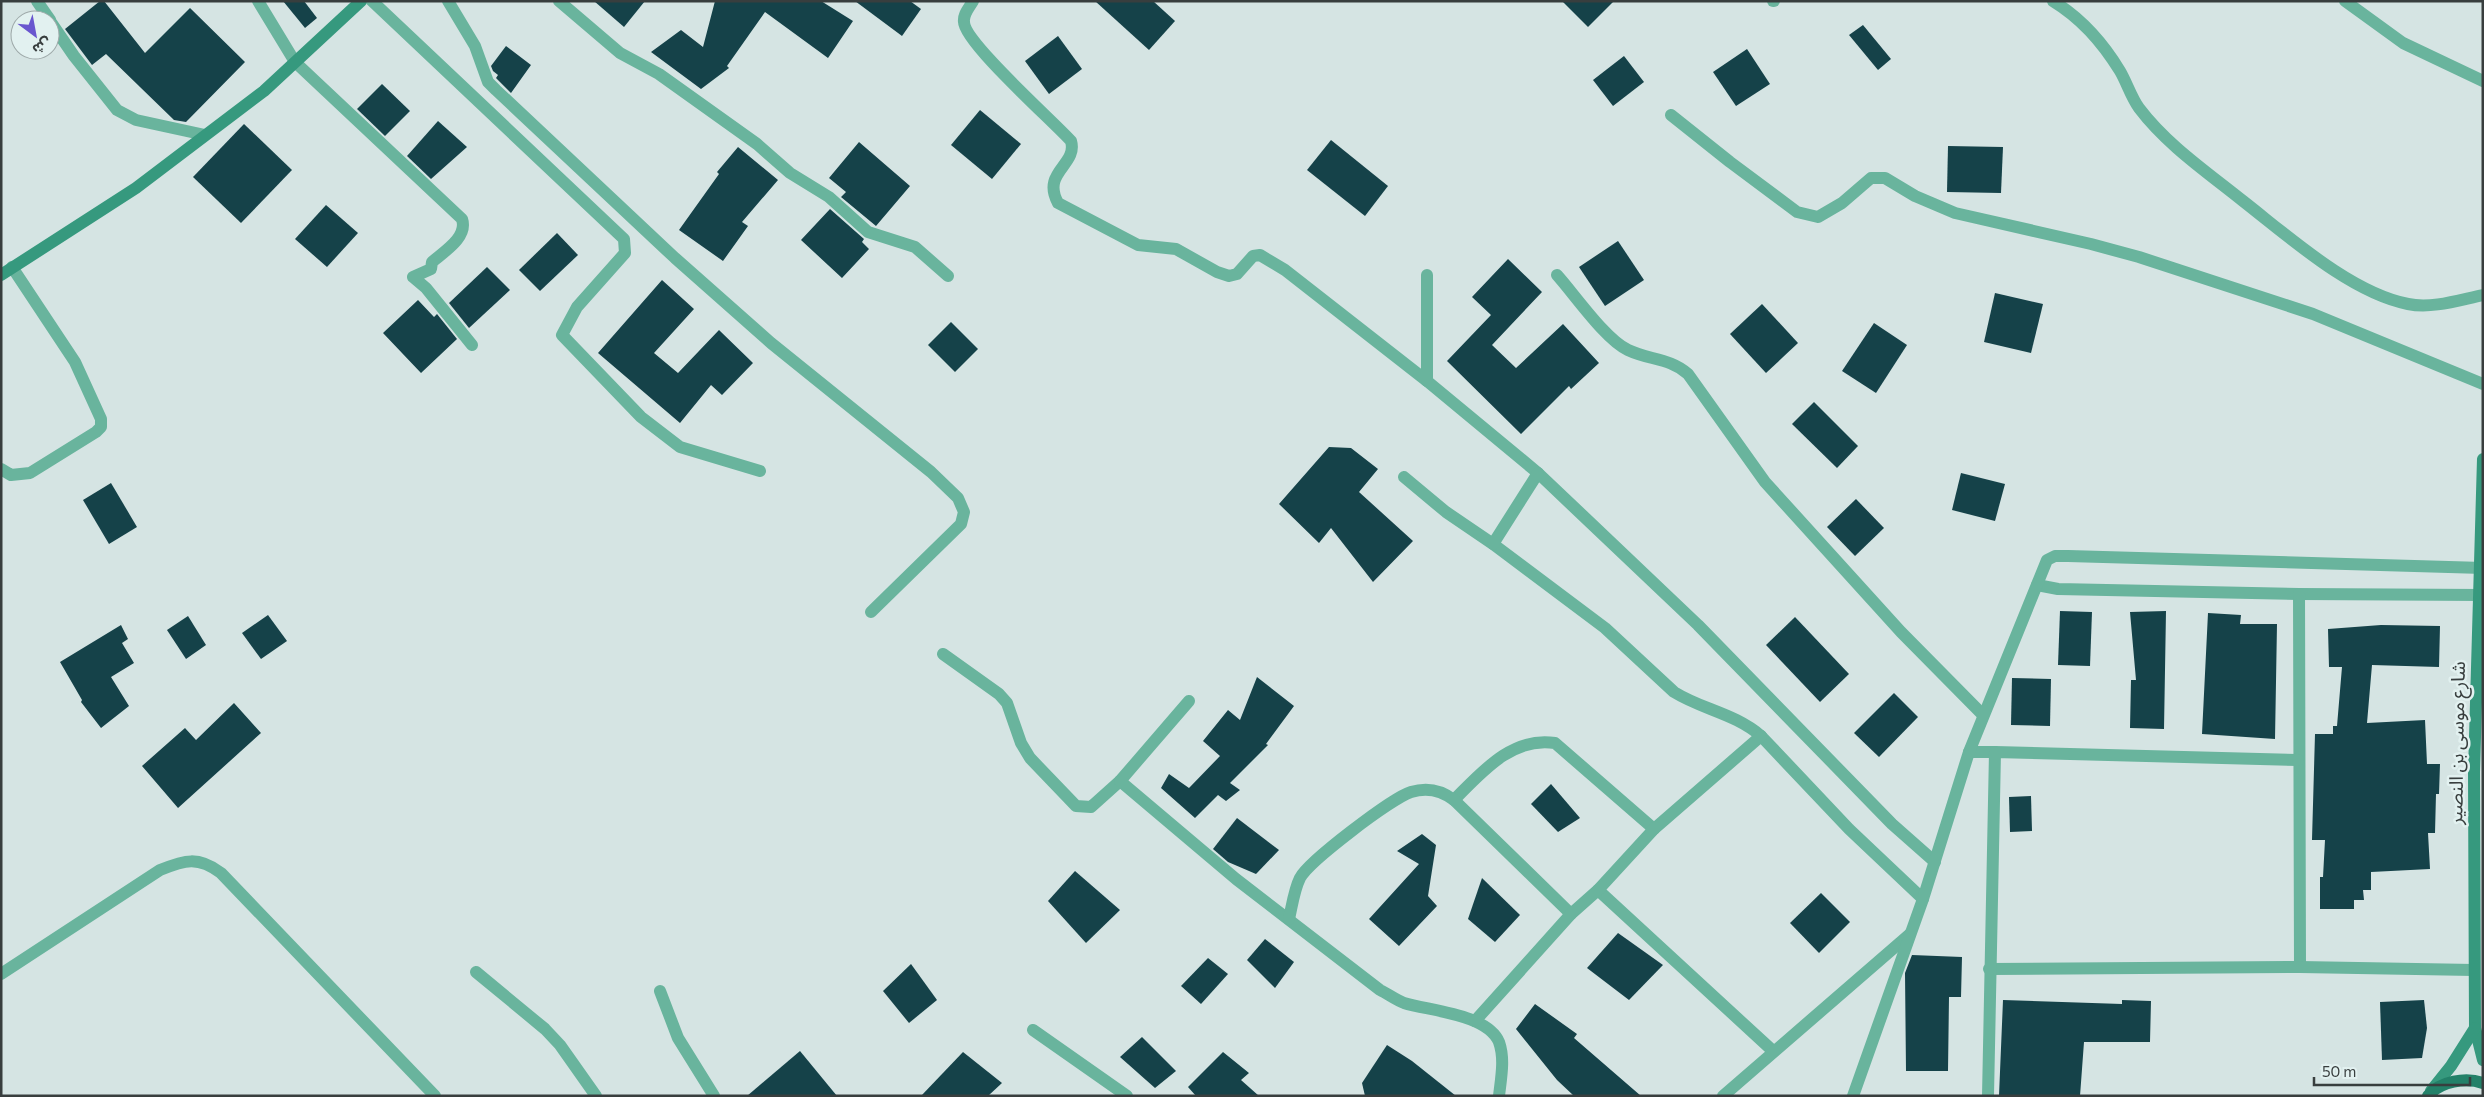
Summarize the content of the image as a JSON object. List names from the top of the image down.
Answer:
{
  "streets": {
    "street": ["شارع موسى بن النصير"]
  },
  "scale_bar": "50 m",
  "north": "bottom right"
}
